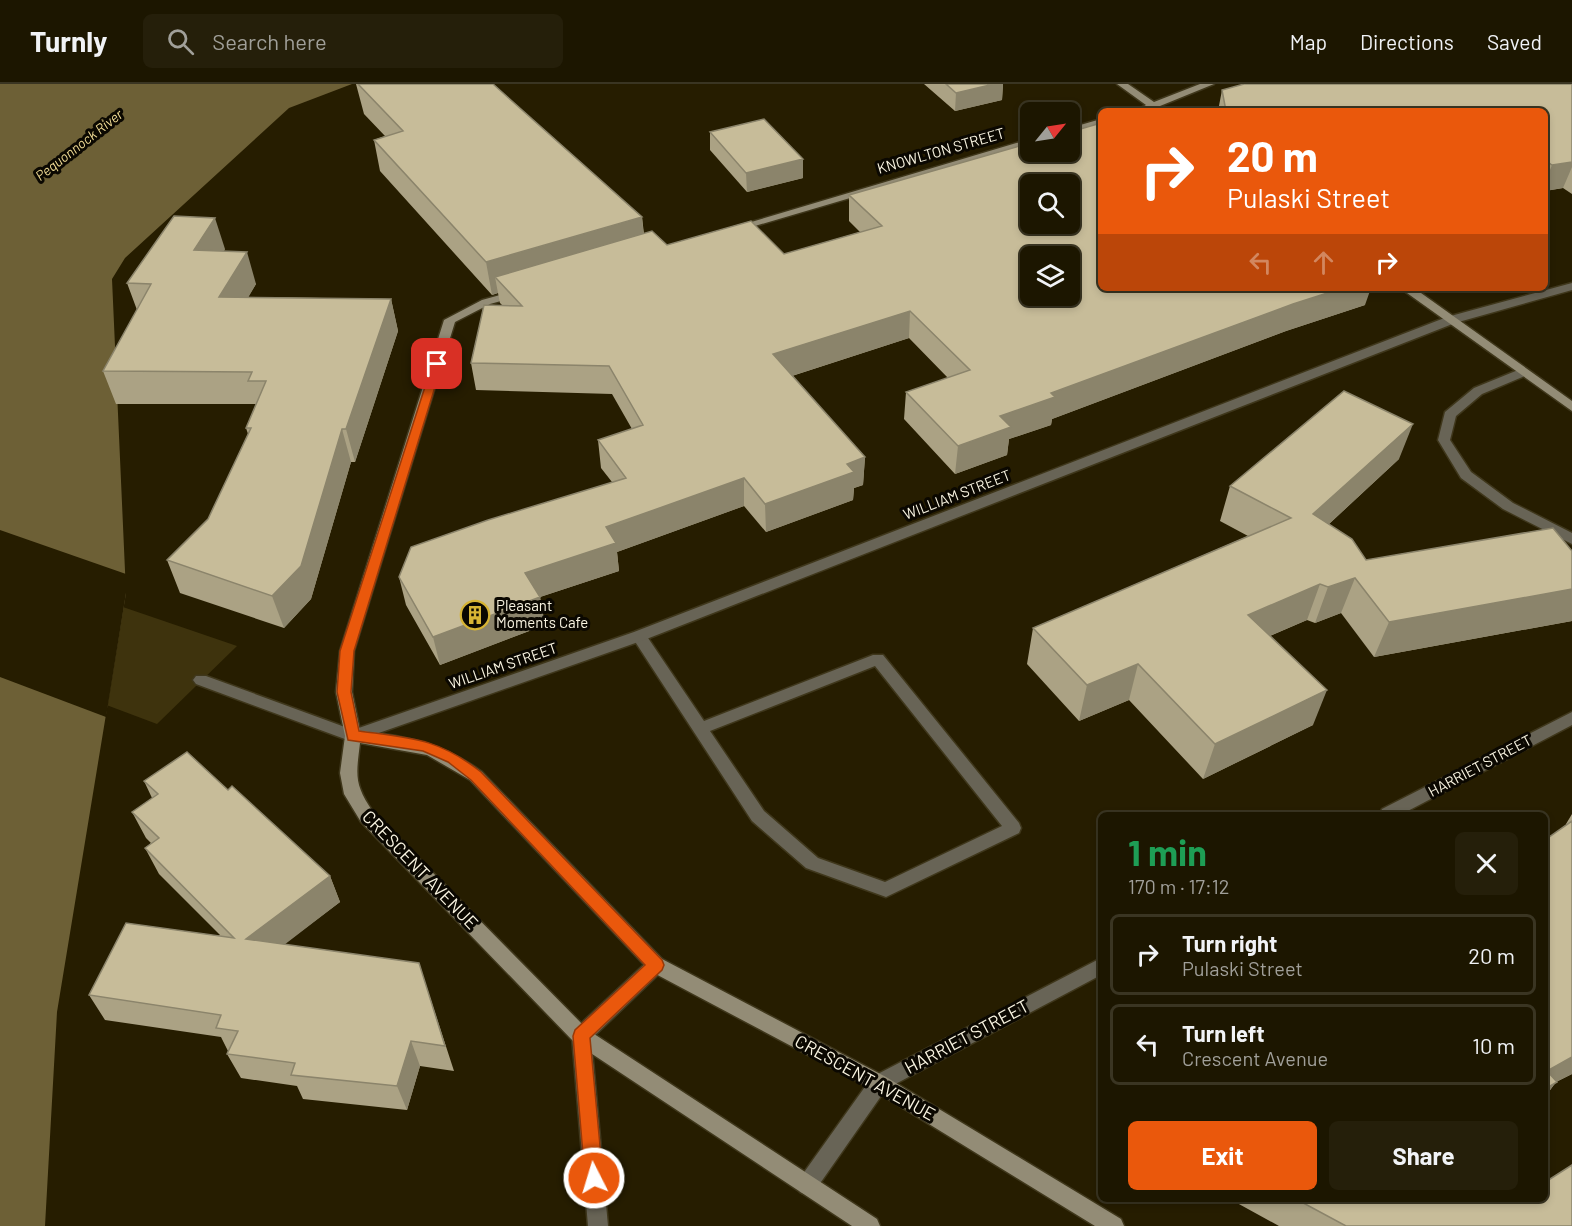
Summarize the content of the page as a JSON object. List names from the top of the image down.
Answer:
{
  "streets": {
    "main road": ["KNOWLTON STREET", "CRESCENT AVENUE"],
    "street": ["WILLIAM STREET", "HARRIET STREET"]
  },
  "crossings": [
    ["WILLIAM STREET", "CRESCENT AVENUE"],
    ["HARRIET STREET", "CRESCENT AVENUE"]
  ],
  "water": ["Pequonnock River"],
  "places": {
    "building": ["Pleasant Moments Cafe"]
  },
  "north": "top right",
  "page": {
    "header": "Turnly",
    "search": "Search here",
    "nav": ["Map", "Directions", "Saved"],
    "turn": ["20 m", "Pulaski Street"],
    "heading": ["1 min", "170 m · 17:12"],
    "list": [
      {
        "name": "Turn right",
        "note": "Pulaski Street",
        "value": "20 m"
      },
      {
        "name": "Turn left",
        "note": "Crescent Avenue",
        "value": "10 m"
      }
    ],
    "buttons": ["Exit", "Share"]
  }
}
